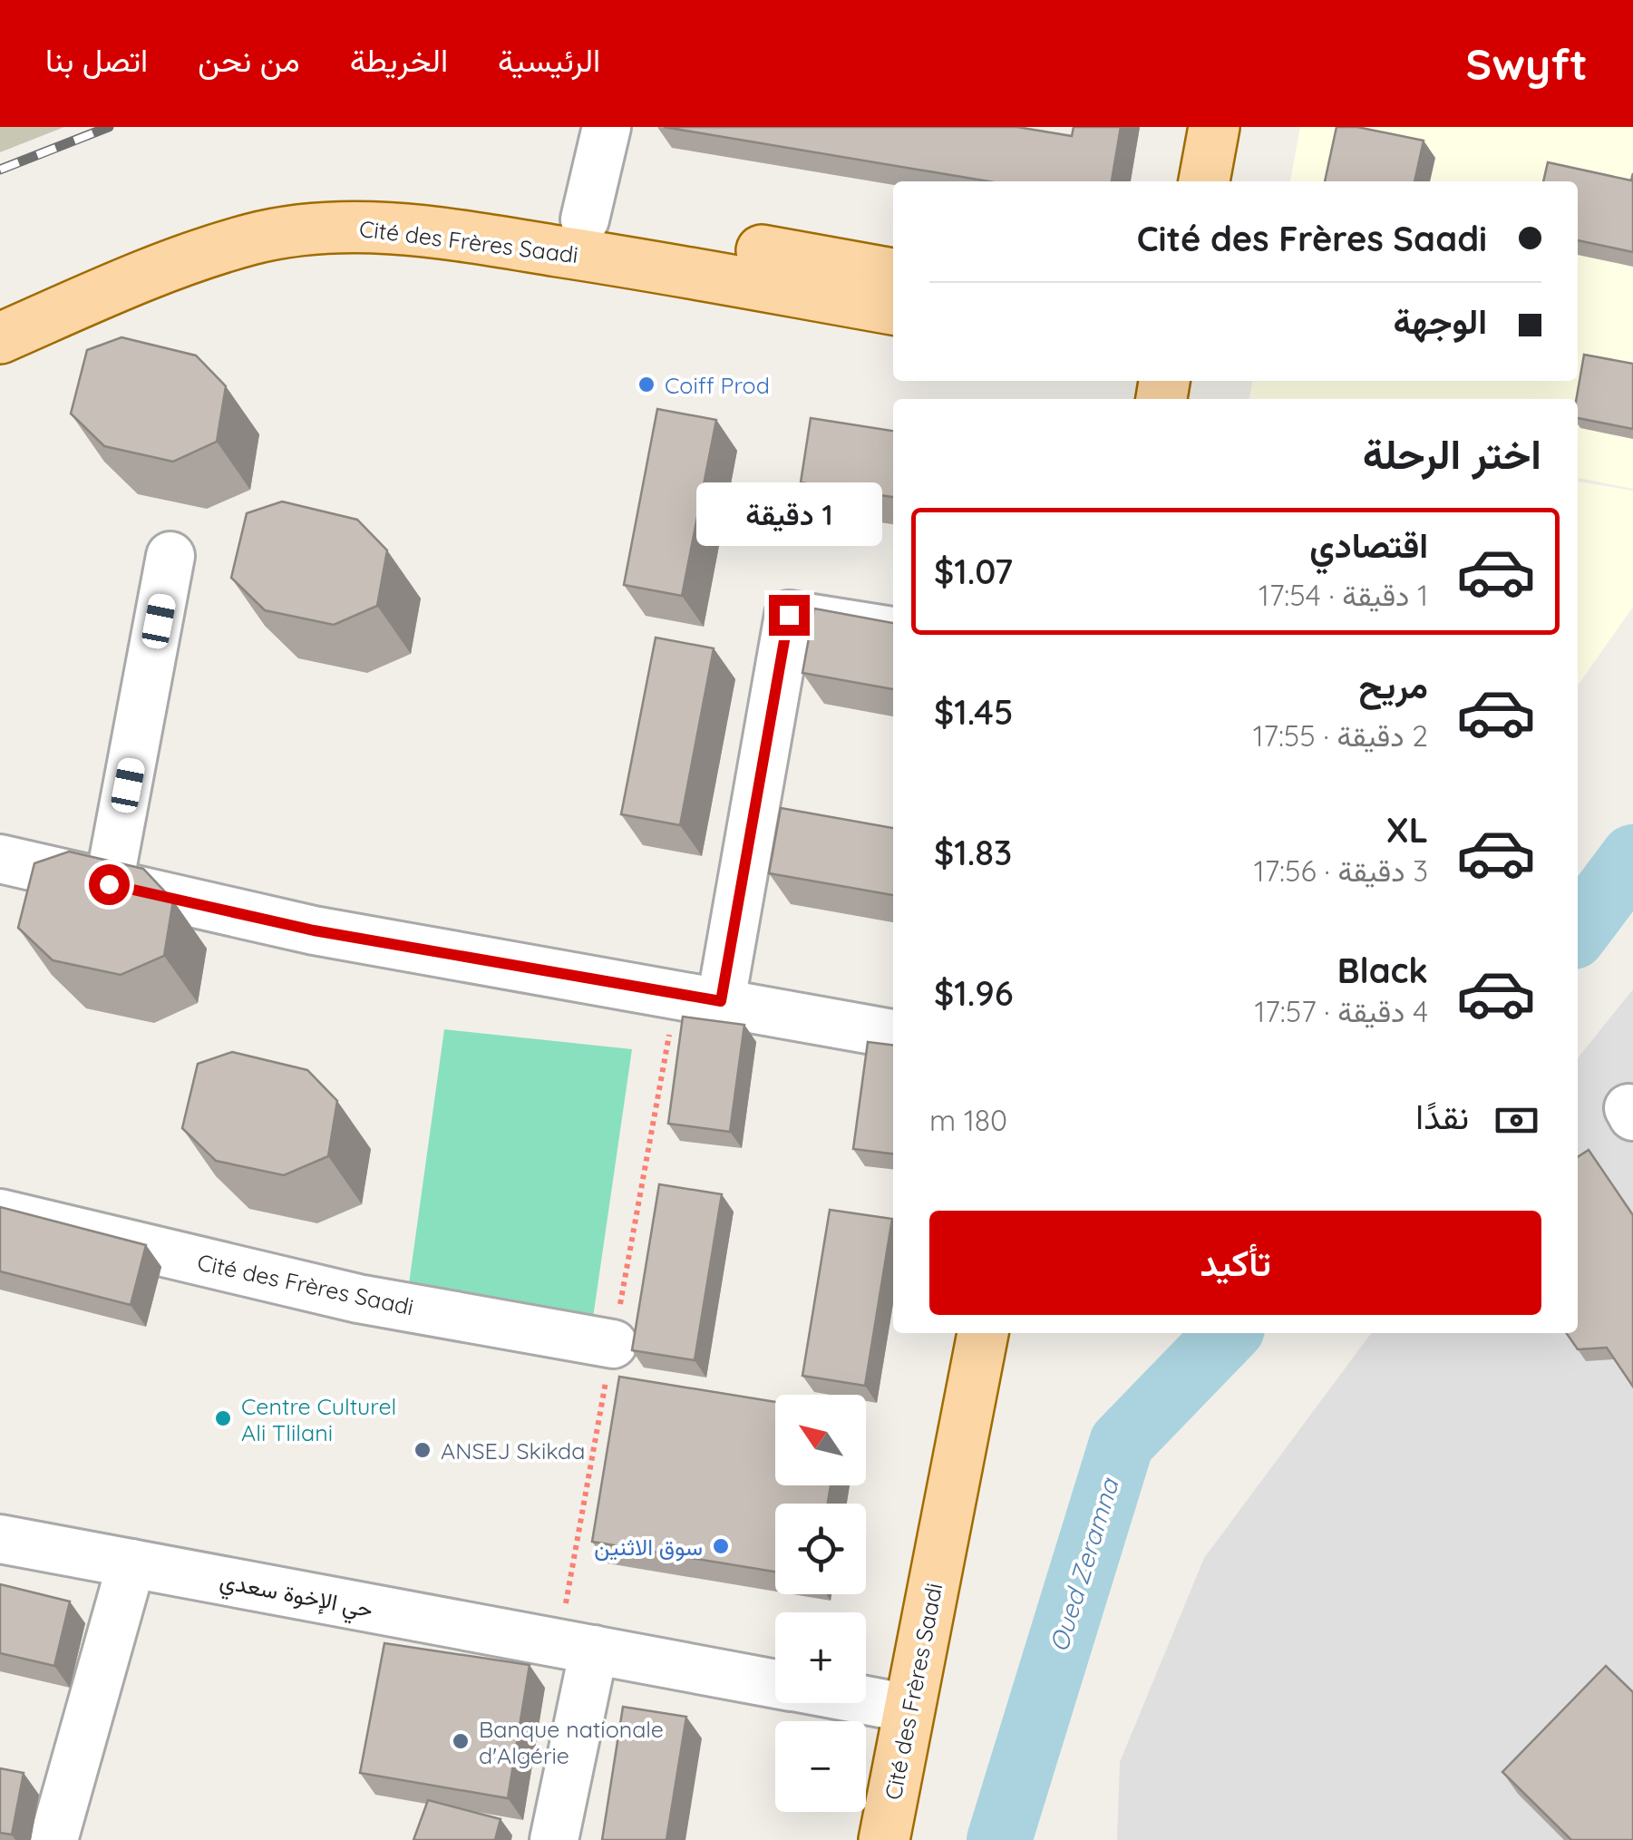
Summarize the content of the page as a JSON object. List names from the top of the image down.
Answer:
{
  "streets": {
    "main road": ["Cité des Frères Saadi"],
    "street": ["حي الإخوة سعدي"]
  },
  "crossings": [
    ["Cité des Frères Saadi", "حي الإخوة سعدي"]
  ],
  "water": ["Oued Zeramna"],
  "places": [
    "Coiff Prod",
    "Centre Culturel Ali Tlilani",
    "ANSEJ Skikda",
    "سوق الاثنين",
    "Banque nationale d'Algérie"
  ],
  "north": "top left",
  "page": {
    "header": "Swyft",
    "nav": [
      "الرئيسية",
      "الخريطة",
      "من نحن",
      "اتصل بنا"
    ],
    "banner": ["Cité des Frères Saadi", "الوجهة"],
    "heading": "اختر الرحلة",
    "bubble": "1 دقيقة",
    "list": [
      {
        "name": "اقتصادي",
        "note": "1 دقيقة · 17:54",
        "value": "$1.07"
      },
      {
        "name": "مريح",
        "note": "2 دقيقة · 17:55",
        "value": "$1.45"
      },
      {
        "name": "XL",
        "note": "3 دقيقة · 17:56",
        "value": "$1.83"
      },
      {
        "name": "Black",
        "note": "4 دقيقة · 17:57",
        "value": "$1.96"
      }
    ],
    "pay": ["نقدًا", "180 m"],
    "buttons": "تأكيد",
    "map_buttons": ["+", "−"]
  }
}
